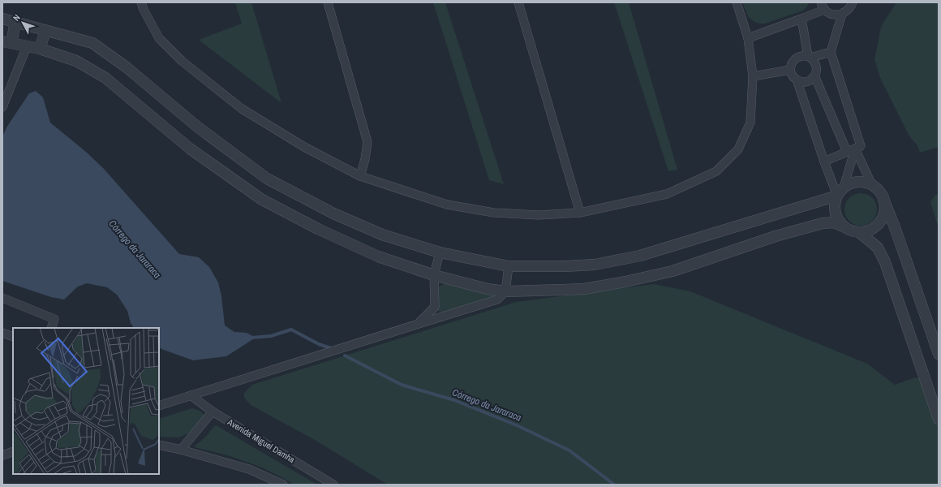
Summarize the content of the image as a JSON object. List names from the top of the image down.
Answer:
{
  "streets": {
    "street": ["Avenida Miguel Damha"]
  },
  "water": ["Córrego da Jararaca"],
  "north": "top left"
}
